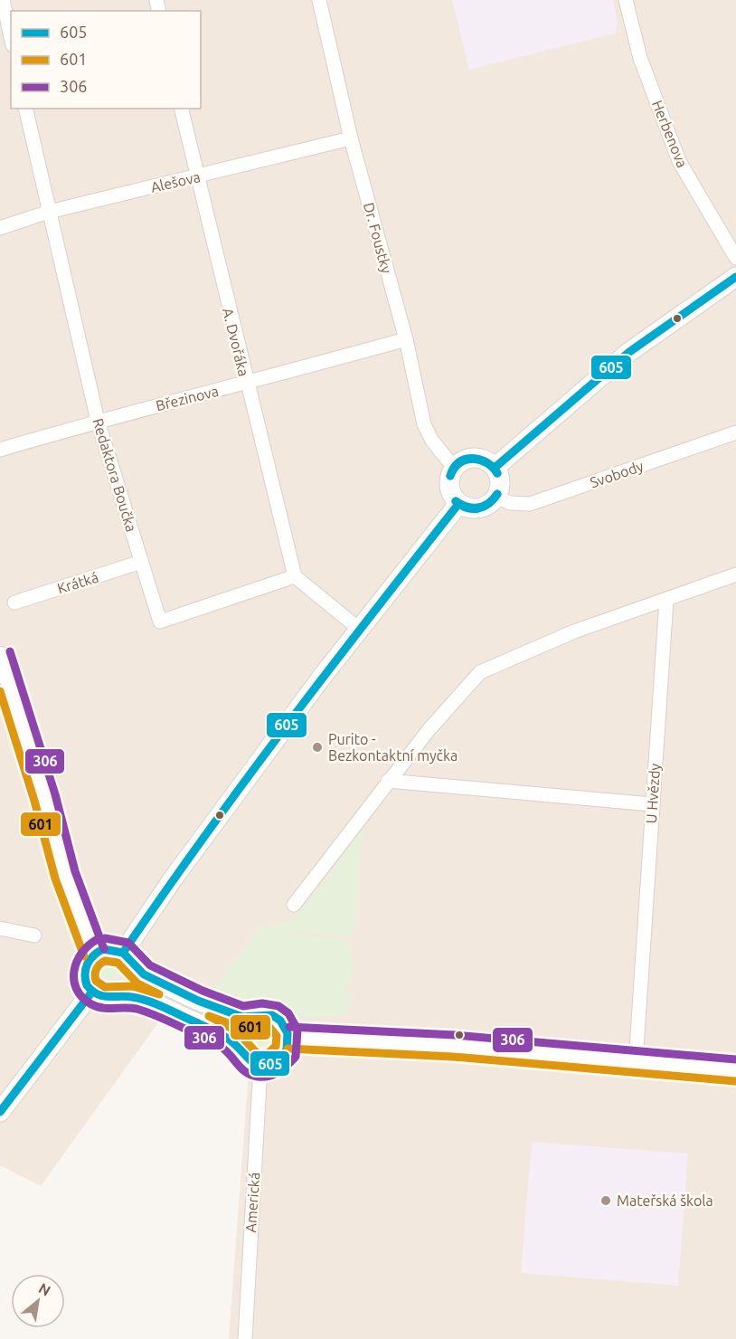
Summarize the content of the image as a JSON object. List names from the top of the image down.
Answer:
{
  "streets": {
    "street": [
      "Herbenova",
      "Alešova",
      "Dr. Foustky",
      "A. Dvořáka",
      "Březinova",
      "Svobody",
      "Redaktora Boučka",
      "Krátká",
      "U Hvězdy",
      "Americká"
    ]
  },
  "crossings": [
    ["Alešova", "Dr. Foustky"],
    ["Alešova", "A. Dvořáka"],
    ["Alešova", "Redaktora Boučka"],
    ["Dr. Foustky", "Březinova"],
    ["Dr. Foustky", "Svobody"],
    ["A. Dvořáka", "Březinova"],
    ["A. Dvořáka", "Redaktora Boučka"],
    ["Březinova", "Redaktora Boučka"],
    ["Redaktora Boučka", "Krátká"]
  ],
  "places": ["Purito - Bezkontaktní myčka", "Mateřská škola"],
  "lines": ["transit line 605", "transit line 306", "transit line 601"],
  "legend": ["605", "601", "306"],
  "north": "top right"
}
